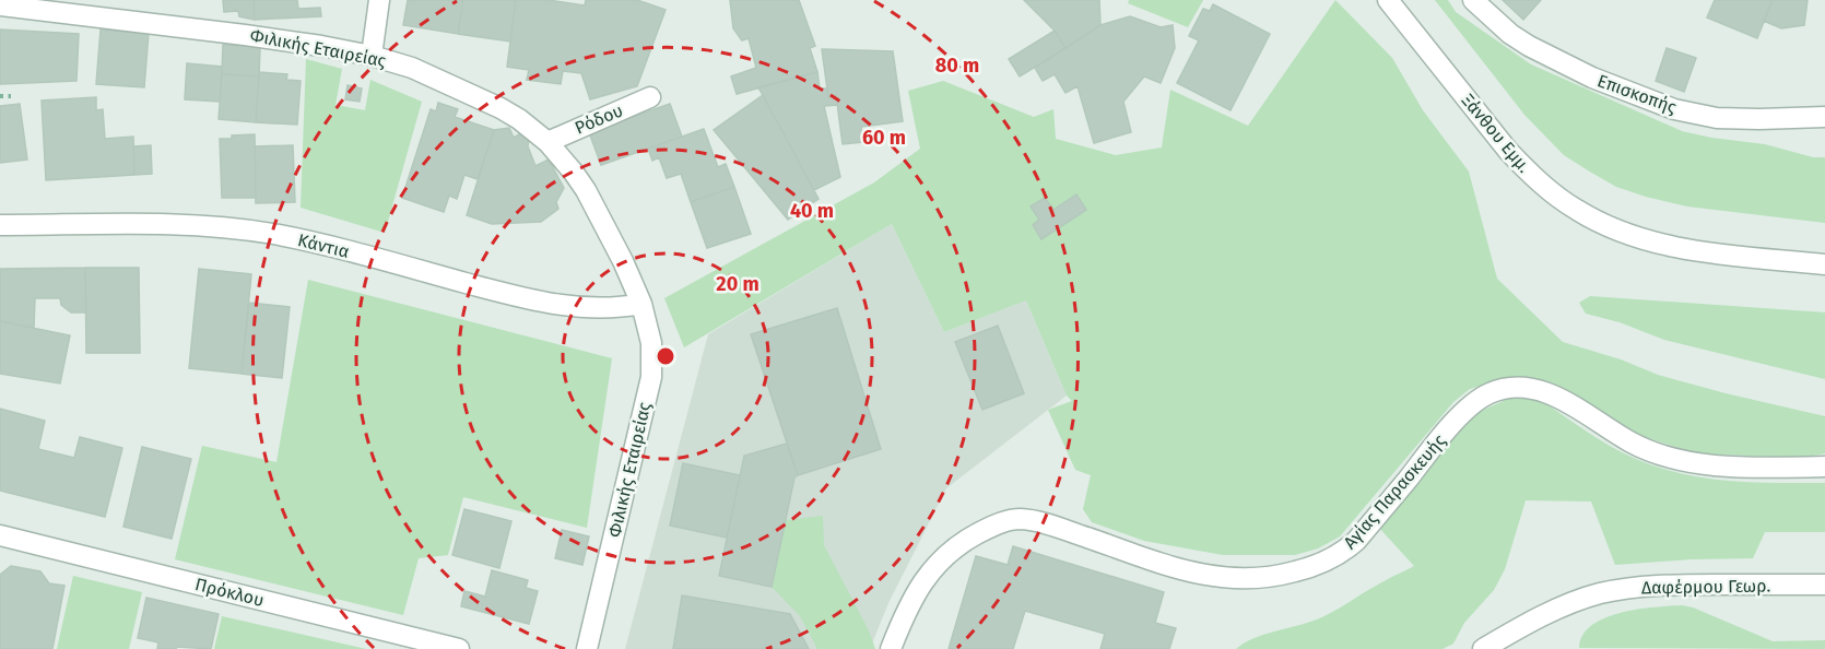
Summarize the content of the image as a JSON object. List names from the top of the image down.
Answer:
{
  "streets": {
    "street": [
      "Φιλικής Εταιρείας",
      "Επισκοπής",
      "Ρόδου",
      "Ξάνθου Εμμ.",
      "Κάντια",
      "Αγίας Παρασκευής",
      "Δαφέρμου Γεωρ.",
      "Πρόκλου"
    ]
  },
  "crossings": [
    ["Φιλικής Εταιρείας", "Ρόδου"],
    ["Φιλικής Εταιρείας", "Κάντια"]
  ],
  "rings": [
    "80 m",
    "60 m",
    "40 m",
    "20 m"
  ]
}
